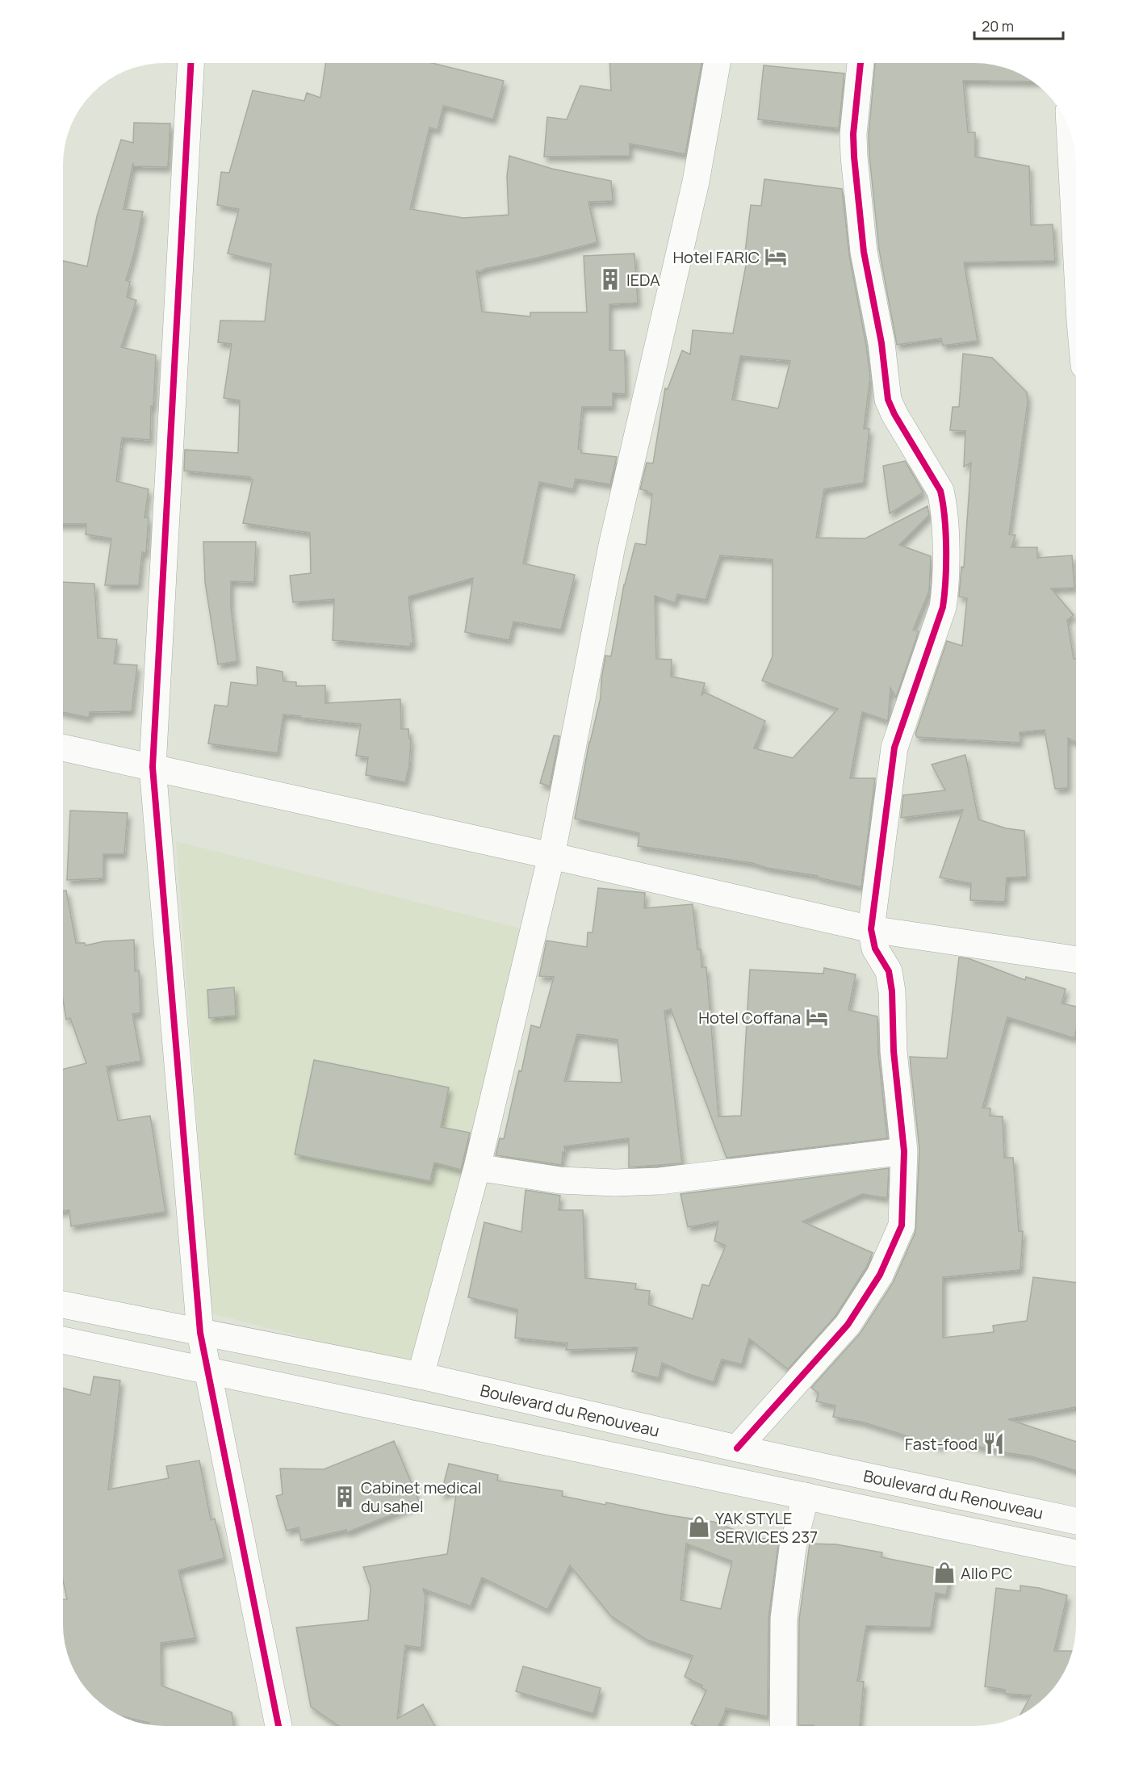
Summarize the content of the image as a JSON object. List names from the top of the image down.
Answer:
{
  "streets": {
    "street": ["Boulevard du Renouveau"]
  },
  "places": {
    "hotel": ["Hotel FARIC", "Hotel Coffana"],
    "building": ["IEDA", "Cabinet medical du sahel"],
    "restaurant": ["Fast-food"],
    "shop": ["YAK STYLE SERVICES 237", "Allo PC"]
  },
  "scale_bar": "20 m"
}
